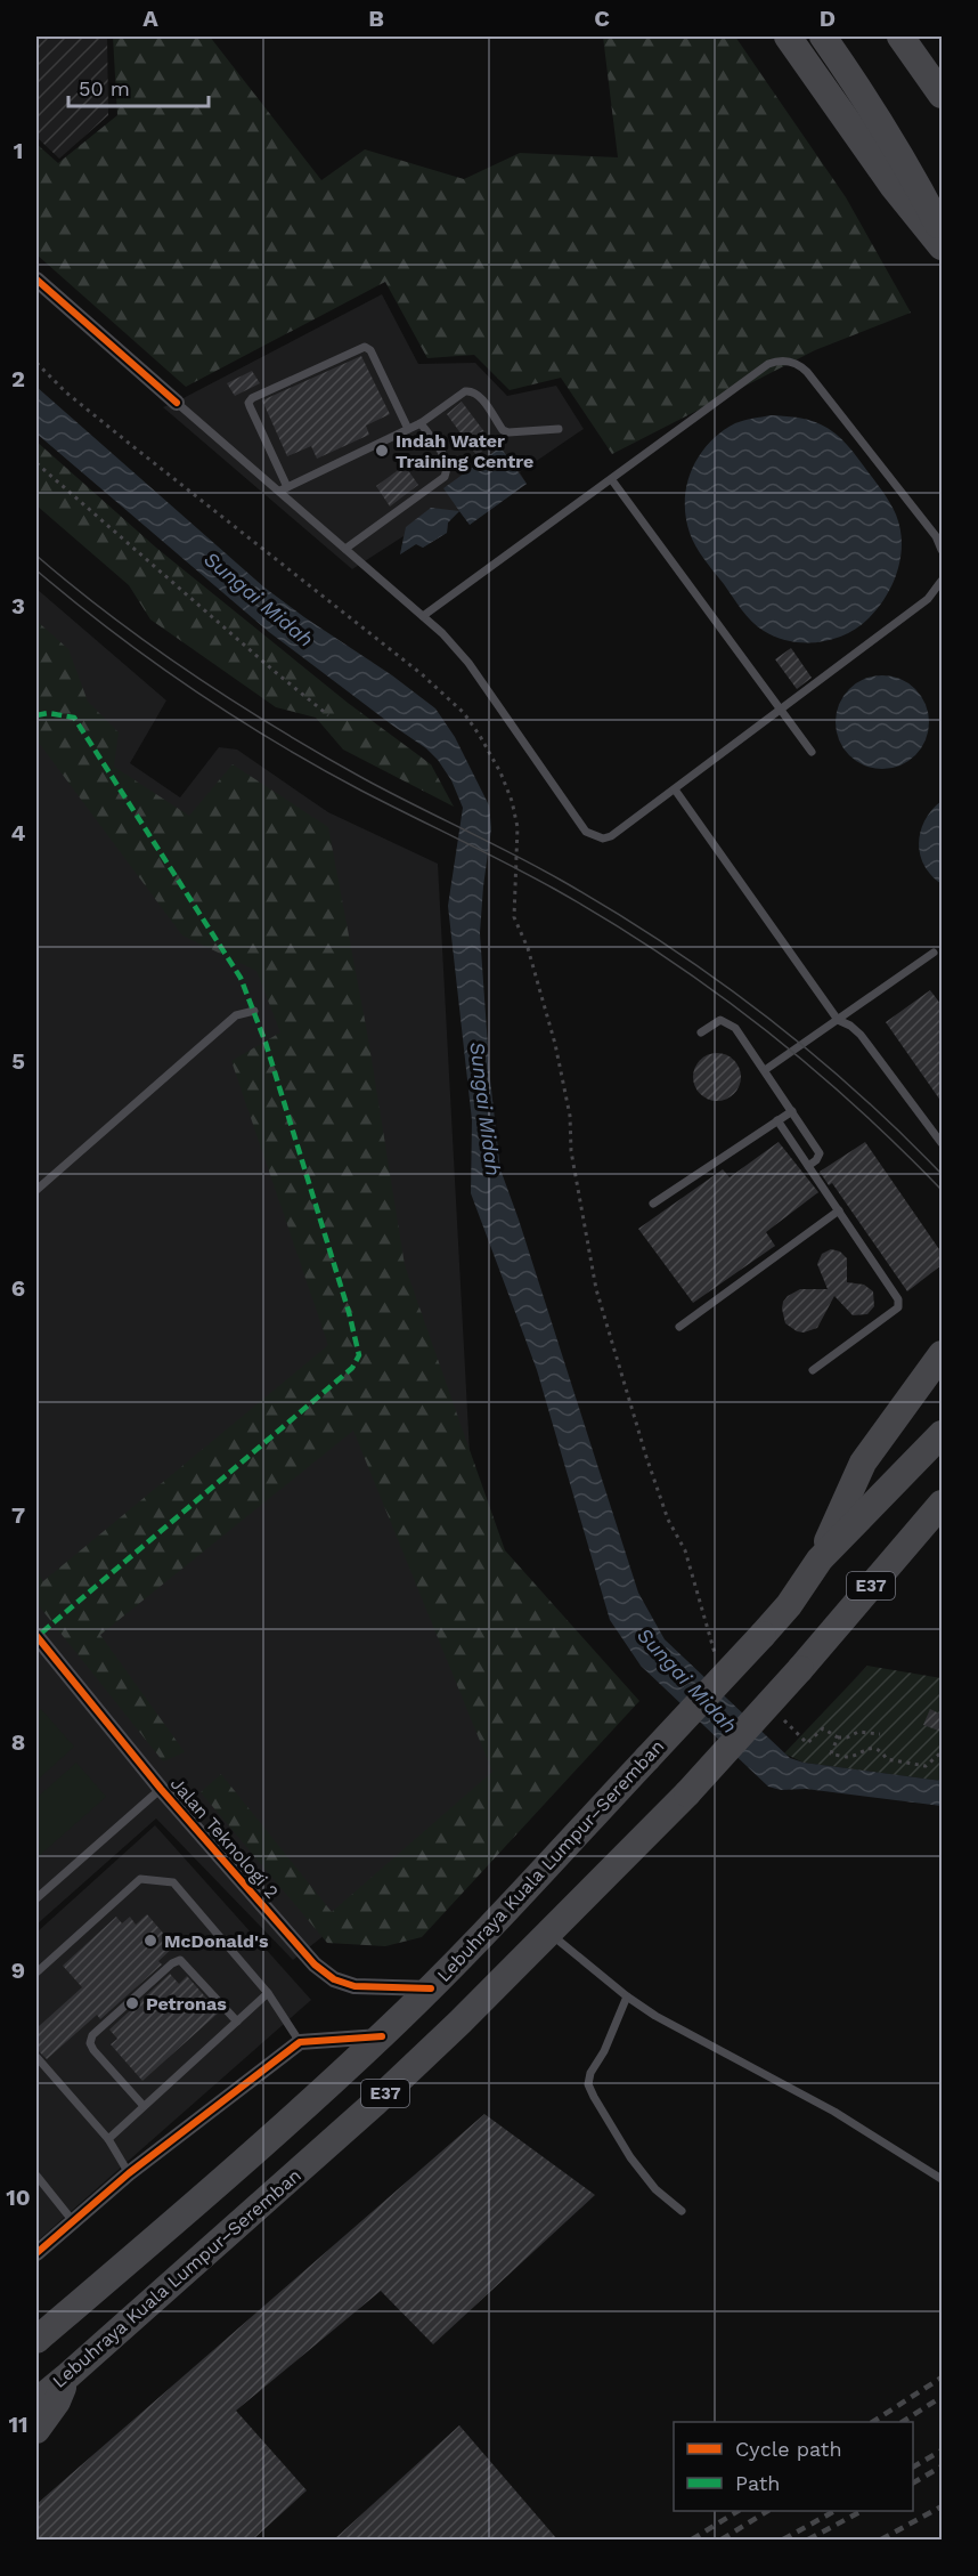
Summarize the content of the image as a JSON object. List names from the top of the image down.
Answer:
{
  "streets": {
    "highway": ["E37", "Lebuhraya Kuala Lumpur–Seremban"],
    "street": ["Jalan Teknologi 2"]
  },
  "crossings": [
    ["Jalan Teknologi 2", "Lebuhraya Kuala Lumpur–Seremban"]
  ],
  "water": ["Sungai Midah"],
  "places": ["Indah Water Training Centre", "McDonald's", "Petronas"],
  "legend": ["Cycle path", "Path"],
  "scale_bar": "50 m",
  "grid": {
    "columns": [
      "A",
      "B",
      "C",
      "D"
    ],
    "rows": [
      "1",
      "2",
      "3",
      "4",
      "5",
      "6",
      "7",
      "8",
      "9",
      "10",
      "11"
    ]
  }
}
